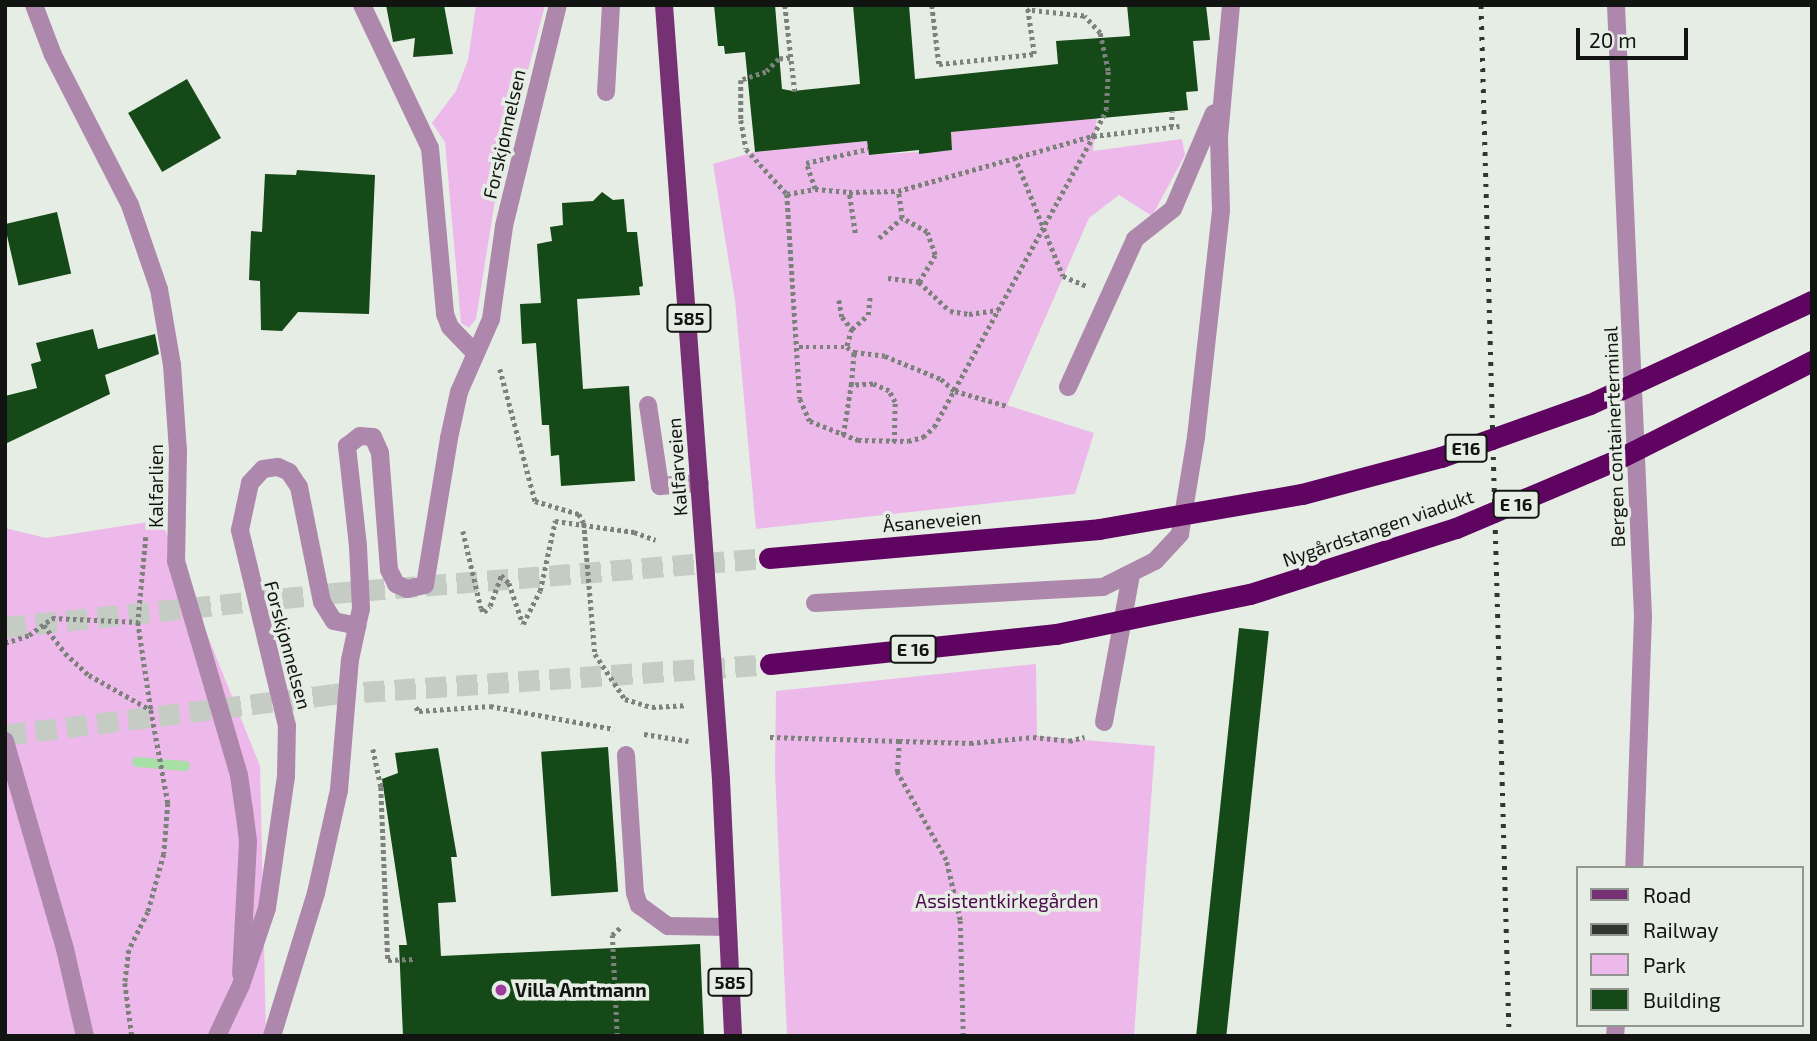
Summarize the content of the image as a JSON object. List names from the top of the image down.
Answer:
{
  "streets": {
    "highway": [
      "E16",
      "E 16",
      "Åsaneveien",
      "Nygårdstangen viadukt"
    ],
    "main road": ["585", "Kalfarveien"],
    "street": ["Forskjønnelsen", "Bergen containerterminal", "Kalfarlien"]
  },
  "crossings": [
    ["Forskjønnelsen", "Kalfarlien"]
  ],
  "parks": ["Assistentkirkegården"],
  "places": ["Villa Amtmann"],
  "legend": [
    "Road",
    "Railway",
    "Park",
    "Building"
  ],
  "scale_bar": "20 m"
}
